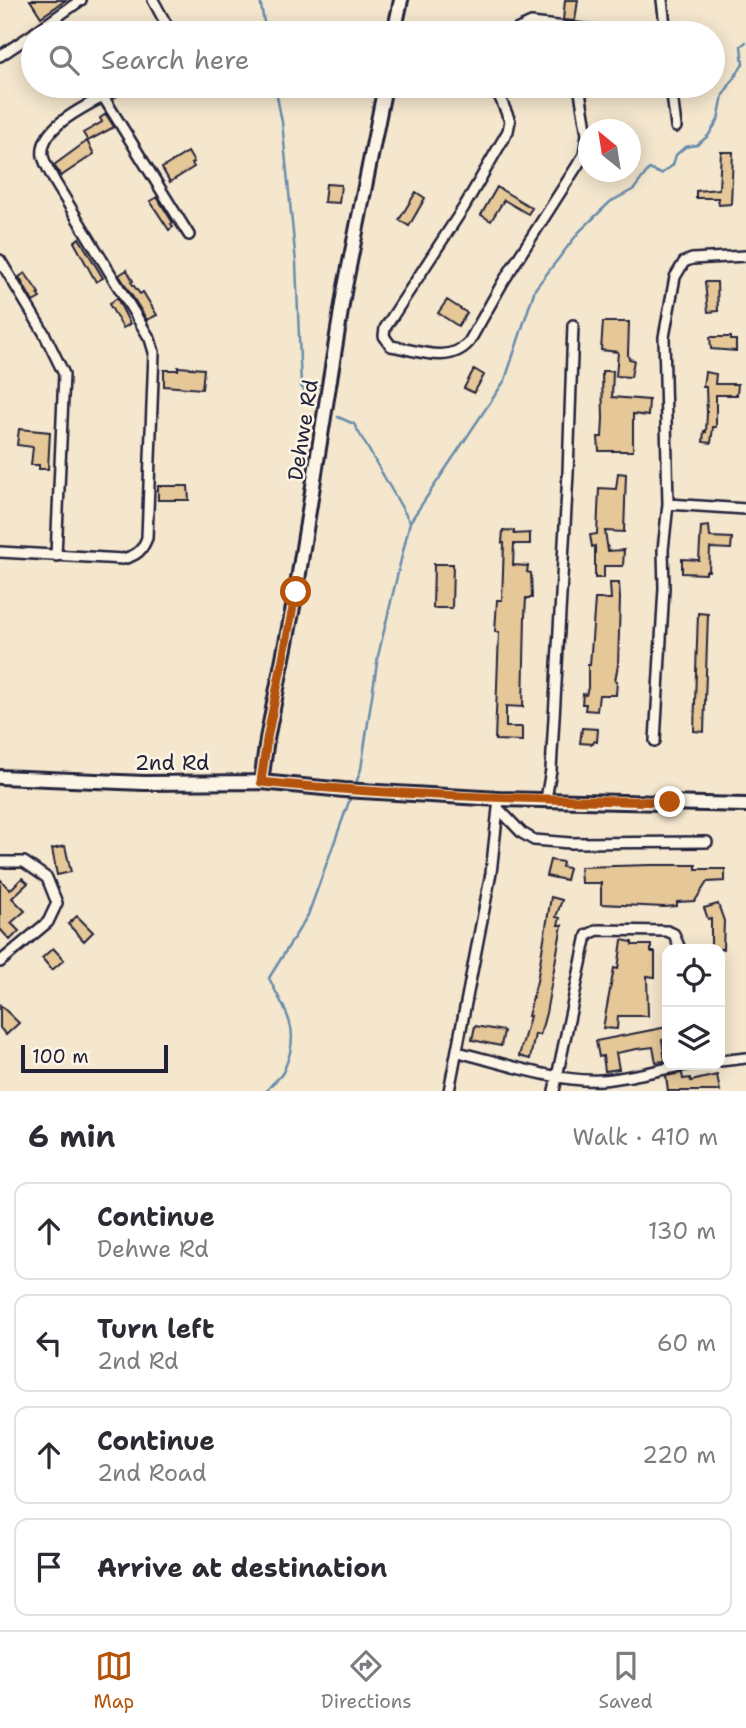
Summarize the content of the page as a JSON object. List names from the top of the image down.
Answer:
{
  "streets": {
    "street": ["Dehwe Rd", "2nd Rd"]
  },
  "crossings": [
    ["Dehwe Rd", "2nd Rd"]
  ],
  "scale_bar": "100 m",
  "north": "top left",
  "page": {
    "search": "Search here",
    "scale": "100 m",
    "heading": ["6 min", "Walk · 410 m"],
    "list": [
      ["Continue", "Dehwe Rd", "130 m"],
      ["Turn left", "2nd Rd", "60 m"],
      ["Continue", "2nd Road", "220 m"],
      "Arrive at destination"
    ],
    "nav": ["Map", "Directions", "Saved"]
  }
}
